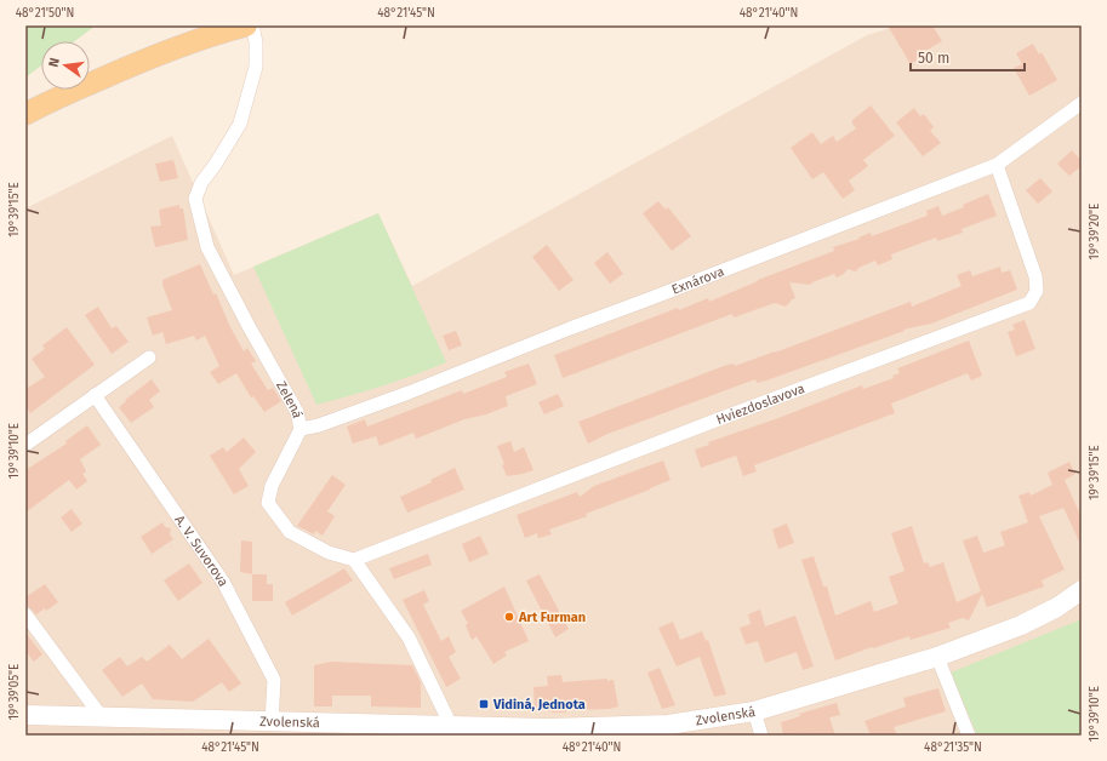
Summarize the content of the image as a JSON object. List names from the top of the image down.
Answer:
{
  "streets": {
    "street": [
      "Exnárova",
      "Zelená",
      "Hviezdoslavova",
      "A. V. Suvorova",
      "Zvolenská"
    ]
  },
  "crossings": [
    ["Exnárova", "Zelená"],
    ["Exnárova", "Hviezdoslavova"],
    ["Zelená", "Hviezdoslavova"],
    ["A. V. Suvorova", "Zvolenská"]
  ],
  "places": {
    "other": ["Art Furman"],
    "transit": ["Vidiná, Jednota"]
  },
  "scale_bar": "50 m",
  "north": "left",
  "coordinates": [
    "48°21'50\"N",
    "48°21'45\"N",
    "48°21'40\"N",
    "19°39'15\"E",
    "19°39'20\"E",
    "19°39'10\"E",
    "19°39'05\"E",
    "48°21'35\"N"
  ]
}
